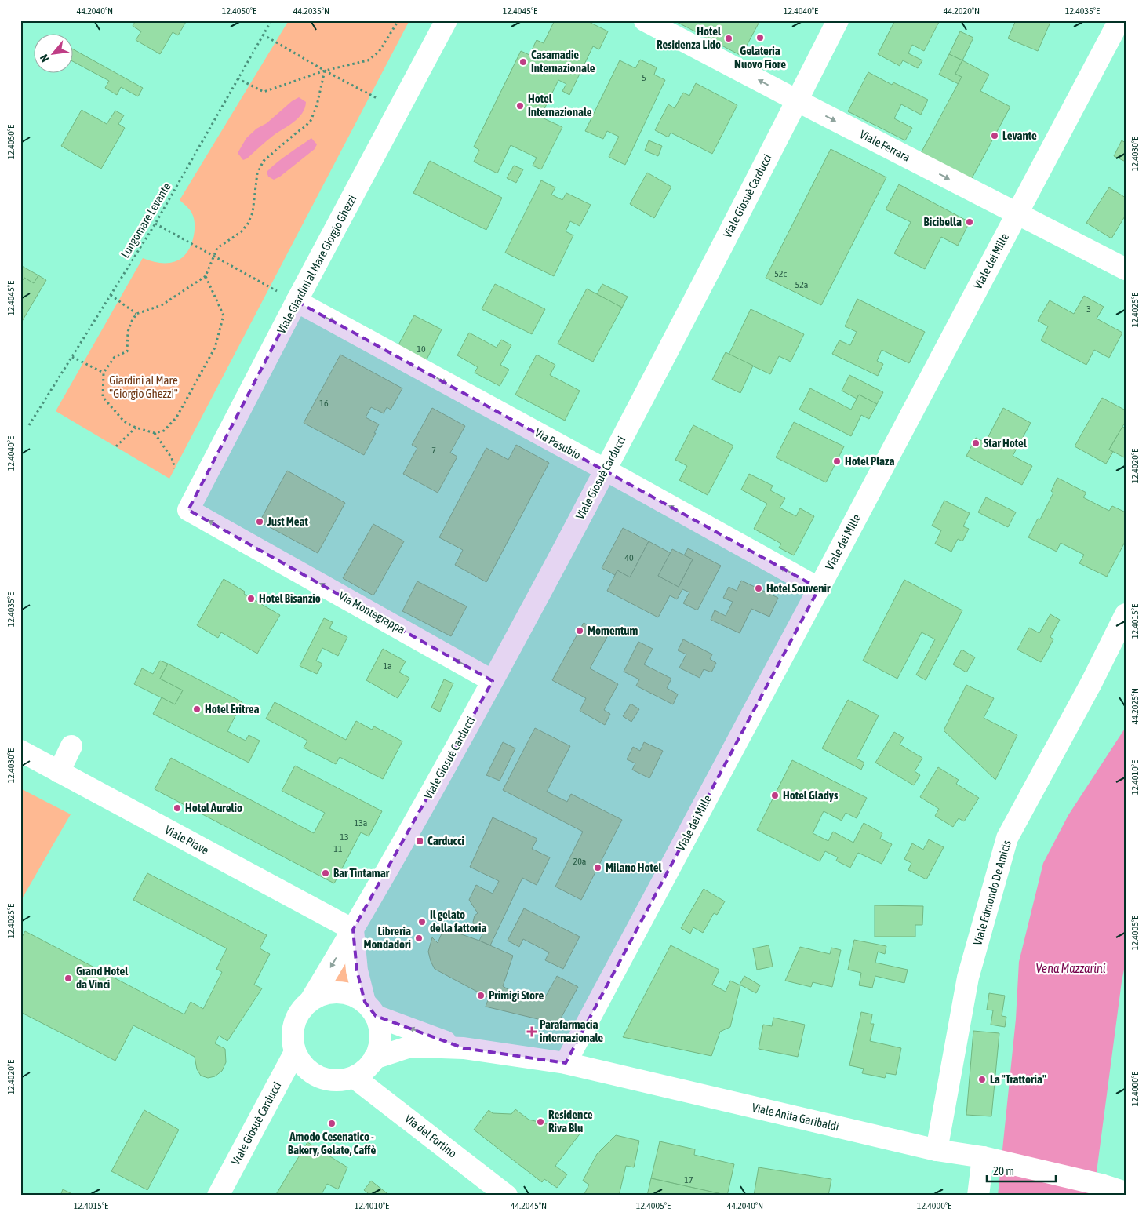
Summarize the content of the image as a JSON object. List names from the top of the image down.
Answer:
{
  "streets": {
    "street": [
      "Viale Ferrara",
      "Viale Giosuè Carducci",
      "Viale dei Mille",
      "Viale Giardini al Mare Giorgio Ghezzi",
      "Via Pasubio",
      "Via Montegrappa",
      "Viale Piave",
      "Viale Edmondo De Amicis",
      "Viale Anita Garibaldi",
      "Via del Fortino"
    ],
    "path": ["Lungomare Levante"]
  },
  "crossings": [
    ["Viale Ferrara", "Viale Giosuè Carducci"],
    ["Viale Ferrara", "Viale dei Mille"],
    ["Viale Giosuè Carducci", "Via Pasubio"],
    ["Viale Giosuè Carducci", "Via Montegrappa"],
    ["Viale Giosuè Carducci", "Viale Piave"],
    ["Viale Giosuè Carducci", "Viale Anita Garibaldi"],
    ["Viale Giosuè Carducci", "Via del Fortino"],
    ["Viale dei Mille", "Via Pasubio"],
    ["Viale dei Mille", "Viale Anita Garibaldi"],
    ["Viale Giardini al Mare Giorgio Ghezzi", "Via Pasubio"],
    ["Viale Giardini al Mare Giorgio Ghezzi", "Via Montegrappa"],
    ["Viale Edmondo De Amicis", "Viale Anita Garibaldi"],
    ["Viale Anita Garibaldi", "Via del Fortino"]
  ],
  "one_way": ["Via Montegrappa"],
  "water": ["Vena Mazzarini"],
  "parks": ["Giardini al Mare \"Giorgio Ghezzi\""],
  "places": {
    "other": [
      "Gelateria Nuovo Fiore",
      "Hotel Residenza Lido",
      "Casamadie Internazionale",
      "Hotel Internazionale",
      "Levante",
      "Bicibella",
      "Star Hotel",
      "Hotel Plaza",
      "Just Meat",
      "Hotel Souvenir",
      "Hotel Bisanzio",
      "Momentum",
      "Hotel Eritrea",
      "Hotel Gladys",
      "Hotel Aurelio",
      "Milano Hotel",
      "Bar Tintamar",
      "Il gelato della fattoria",
      "Libreria Mondadori",
      "Grand Hotel da Vinci",
      "Primigi Store",
      "La \"Trattoria\"",
      "Residence Riva Blu",
      "Amodo Cesenatico - Bakery, Gelato, Caffè"
    ],
    "transit": ["Carducci"],
    "health": ["Parafarmacia internazionale"]
  },
  "house_numbers": [
    "5",
    "52c",
    "52a",
    "3",
    "10",
    "16",
    "7",
    "40",
    "1a",
    "13a",
    "13",
    "11",
    "20a",
    "17"
  ],
  "scale_bar": "20 m",
  "north": "bottom left",
  "coordinates": [
    "44.2040°N",
    "12.4050°E",
    "44.2035°N",
    "12.4045°E",
    "12.4040°E",
    "44.2020°N",
    "12.4035°E",
    "12.4030°E",
    "12.4025°E",
    "12.4020°E",
    "12.4015°E",
    "44.2025°N",
    "12.4010°E",
    "12.4005°E",
    "12.4000°E",
    "44.2045°N"
  ]
}
